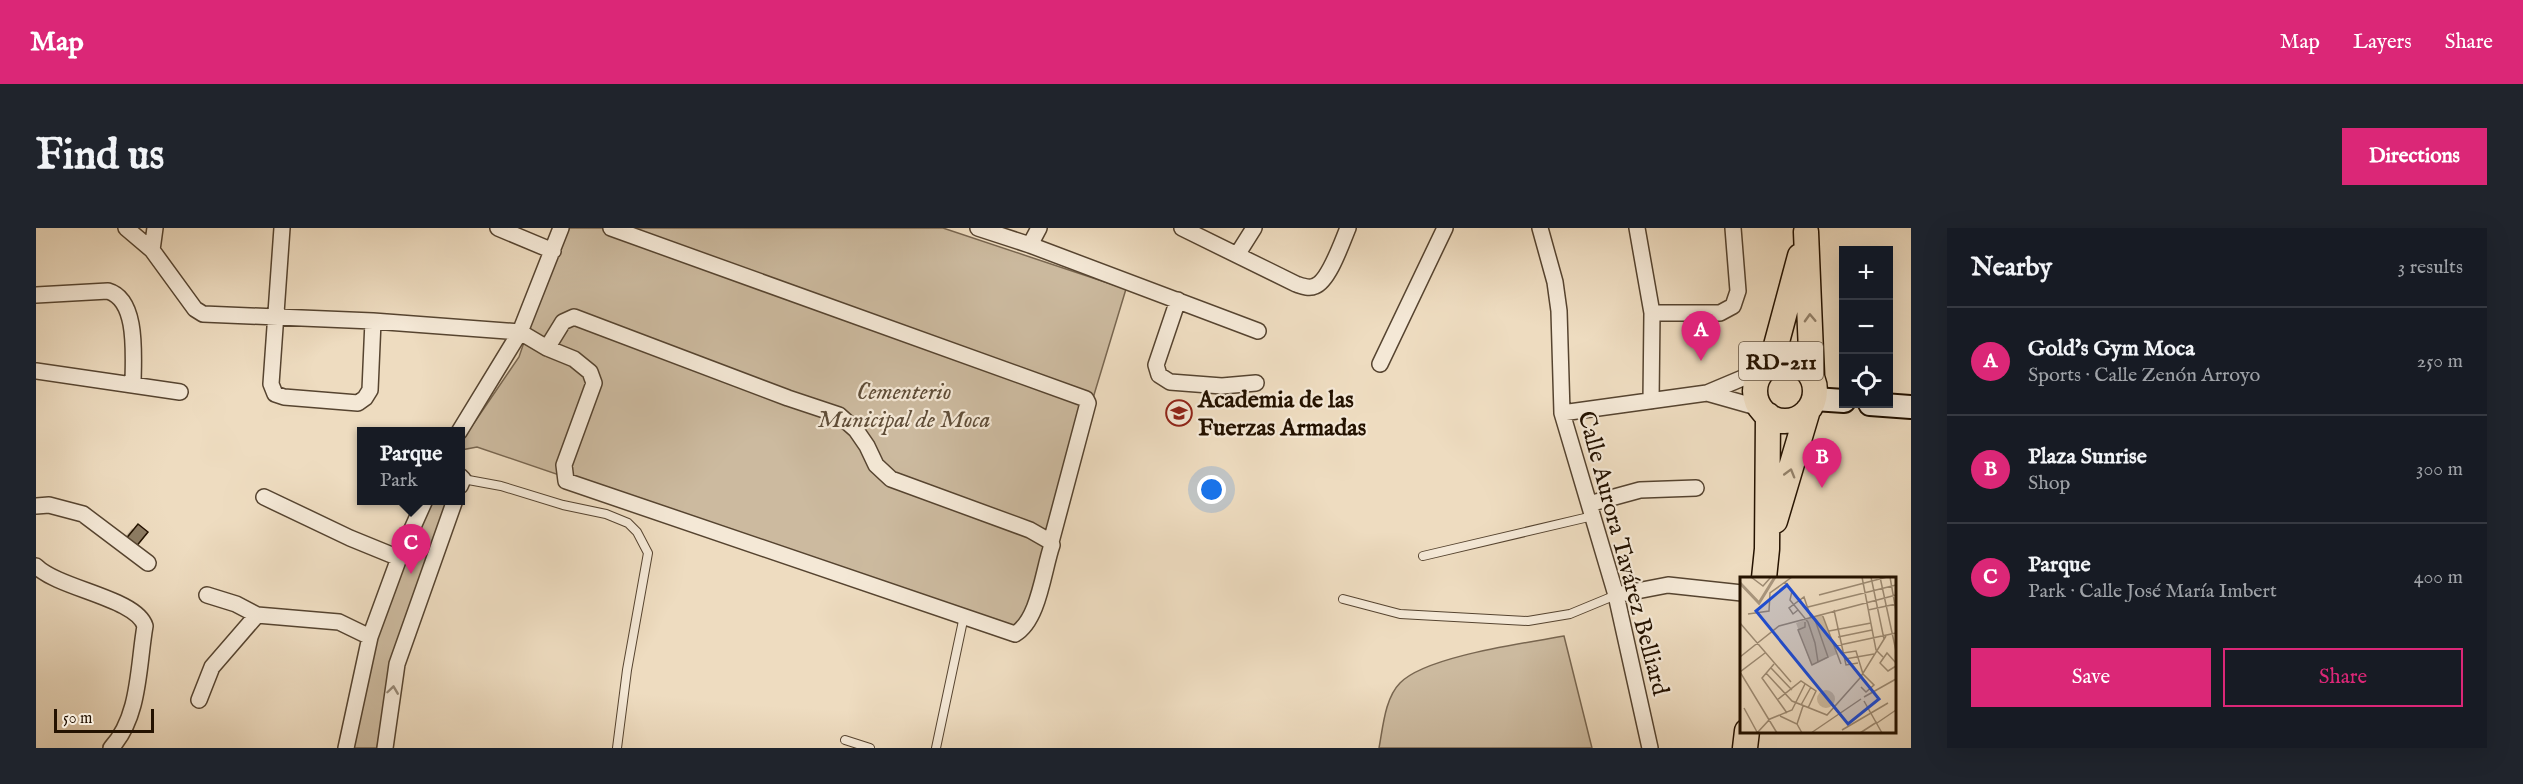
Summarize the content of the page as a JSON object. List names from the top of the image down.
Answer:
{
  "streets": {
    "main road": ["RD-211"],
    "street": ["Calle Aurora Tavárez Belliard"]
  },
  "parks": ["Cementerio Municipal de Moca"],
  "places": {
    "school or university": ["Academia de las Fuerzas Armadas"]
  },
  "scale_bar": "50 m",
  "page": {
    "header": "Map",
    "nav": ["Map", "Layers", "Share"],
    "buttons": [
      "Directions",
      ["Save", "Share"]
    ],
    "title": "Find us",
    "heading": ["Nearby", "3 results"],
    "map_buttons": ["+", "−"],
    "list": [
      {
        "mark": "A",
        "name": "Gold's Gym Moca",
        "note": "Sports · Calle Zenón Arroyo",
        "value": "250 m"
      },
      {
        "mark": "B",
        "name": "Plaza Sunrise",
        "note": "Shop",
        "value": "300 m"
      },
      {
        "mark": "C",
        "name": "Parque",
        "note": "Park · Calle José María Imbert",
        "value": "400 m"
      }
    ],
    "pins": ["A", "B", "C"],
    "popup": ["Parque", "Park"],
    "scale": "50 m"
  }
}
